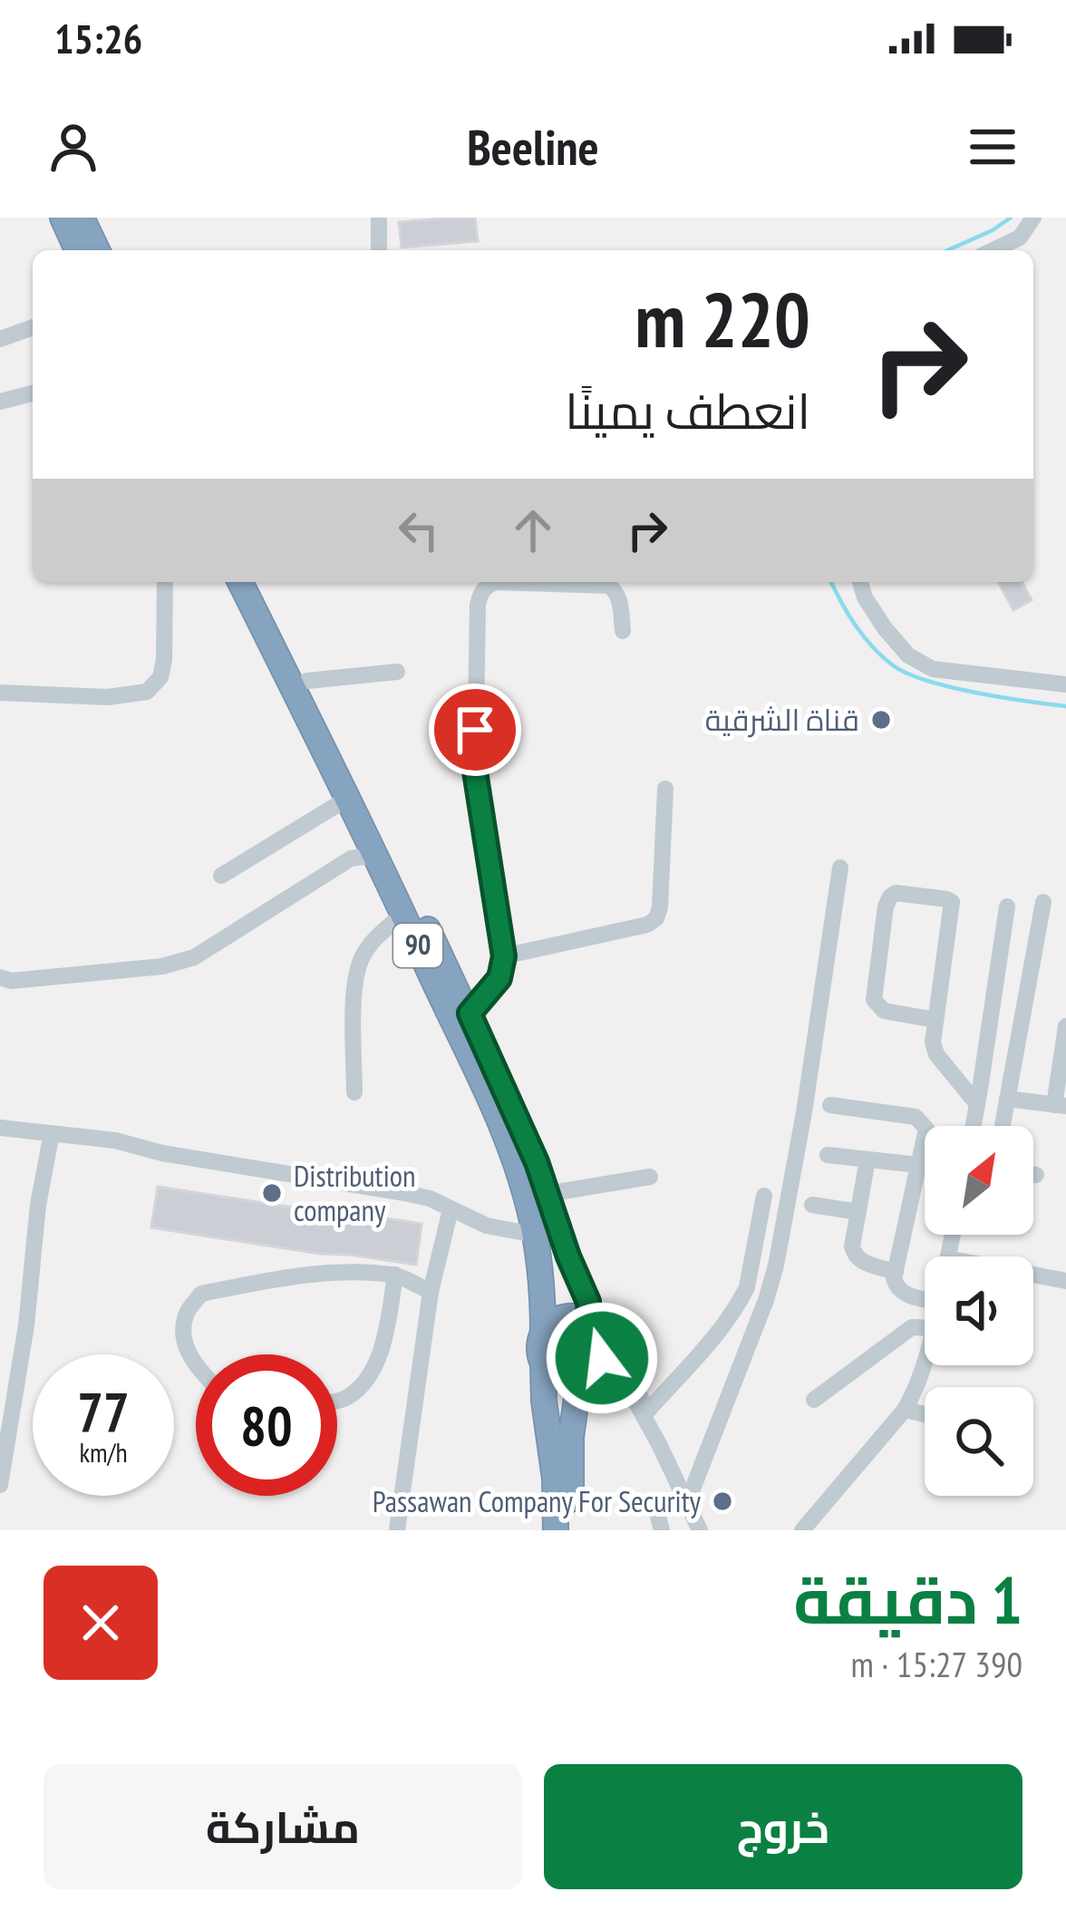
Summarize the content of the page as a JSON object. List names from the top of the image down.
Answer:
{
  "streets": {
    "highway": ["90"]
  },
  "places": ["قناة الشرقية", "Distribution company", "Passawan Company For Security"],
  "north": "top right",
  "page": {
    "status": "15:26",
    "header": "Beeline",
    "turn": ["220 m", "انعطف يمينًا"],
    "speed": "77 km/h",
    "limit": "80",
    "heading": ["1 دقيقة", "390 m · 15:27"],
    "buttons": ["خروج", "مشاركة"]
  }
}
